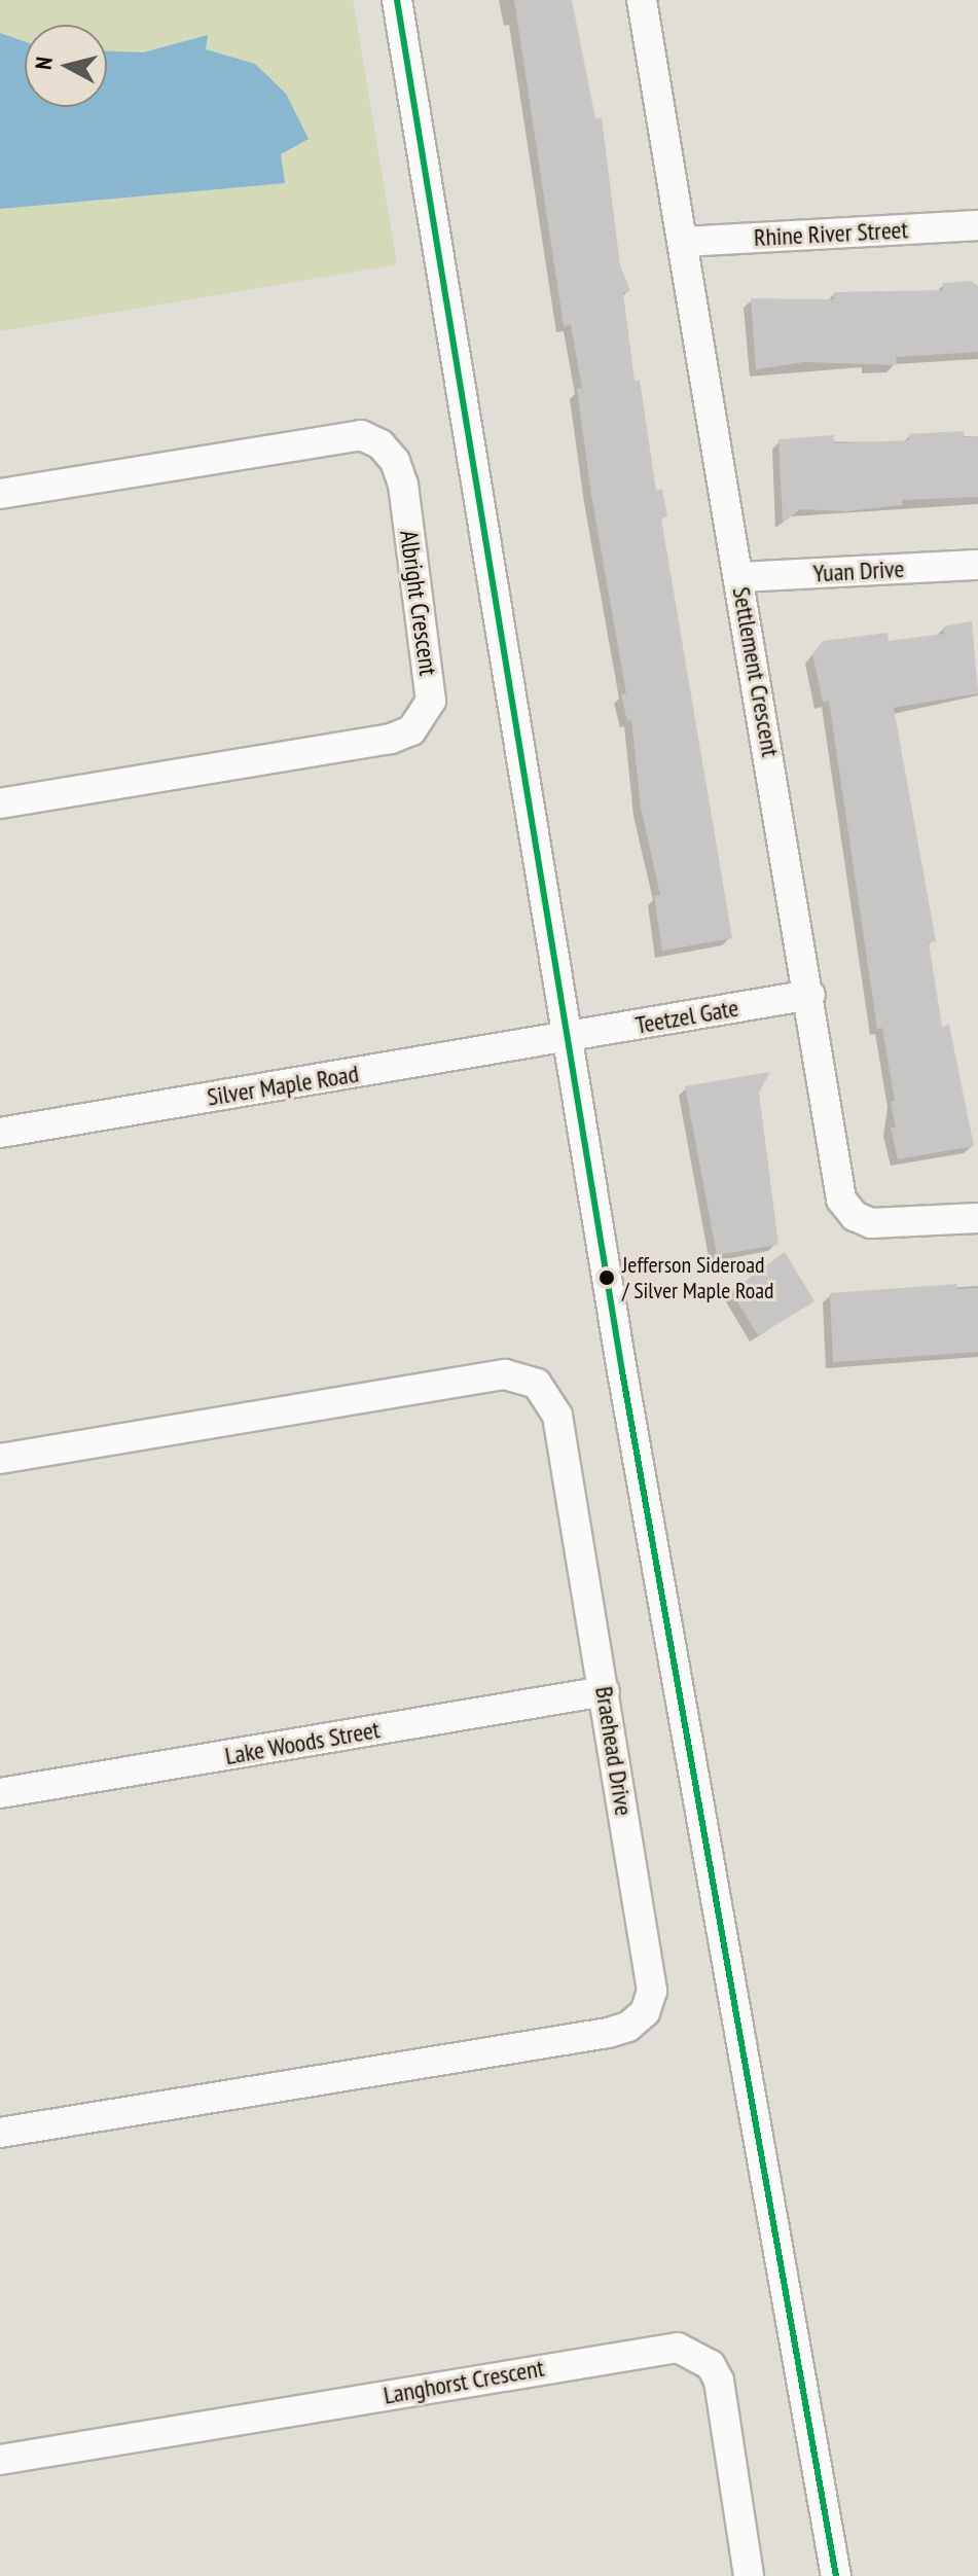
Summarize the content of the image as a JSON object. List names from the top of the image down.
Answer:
{
  "streets": {
    "street": [
      "Rhine River Street",
      "Yuan Drive",
      "Albright Crescent",
      "Settlement Crescent",
      "Teetzel Gate",
      "Silver Maple Road",
      "Lake Woods Street",
      "Braehead Drive",
      "Langhorst Crescent"
    ]
  },
  "crossings": [
    ["Rhine River Street", "Settlement Crescent"],
    ["Yuan Drive", "Settlement Crescent"],
    ["Settlement Crescent", "Teetzel Gate"],
    ["Teetzel Gate", "Silver Maple Road"],
    ["Lake Woods Street", "Braehead Drive"]
  ],
  "places": ["Jefferson Sideroad / Silver Maple Road"],
  "north": "left"
}
